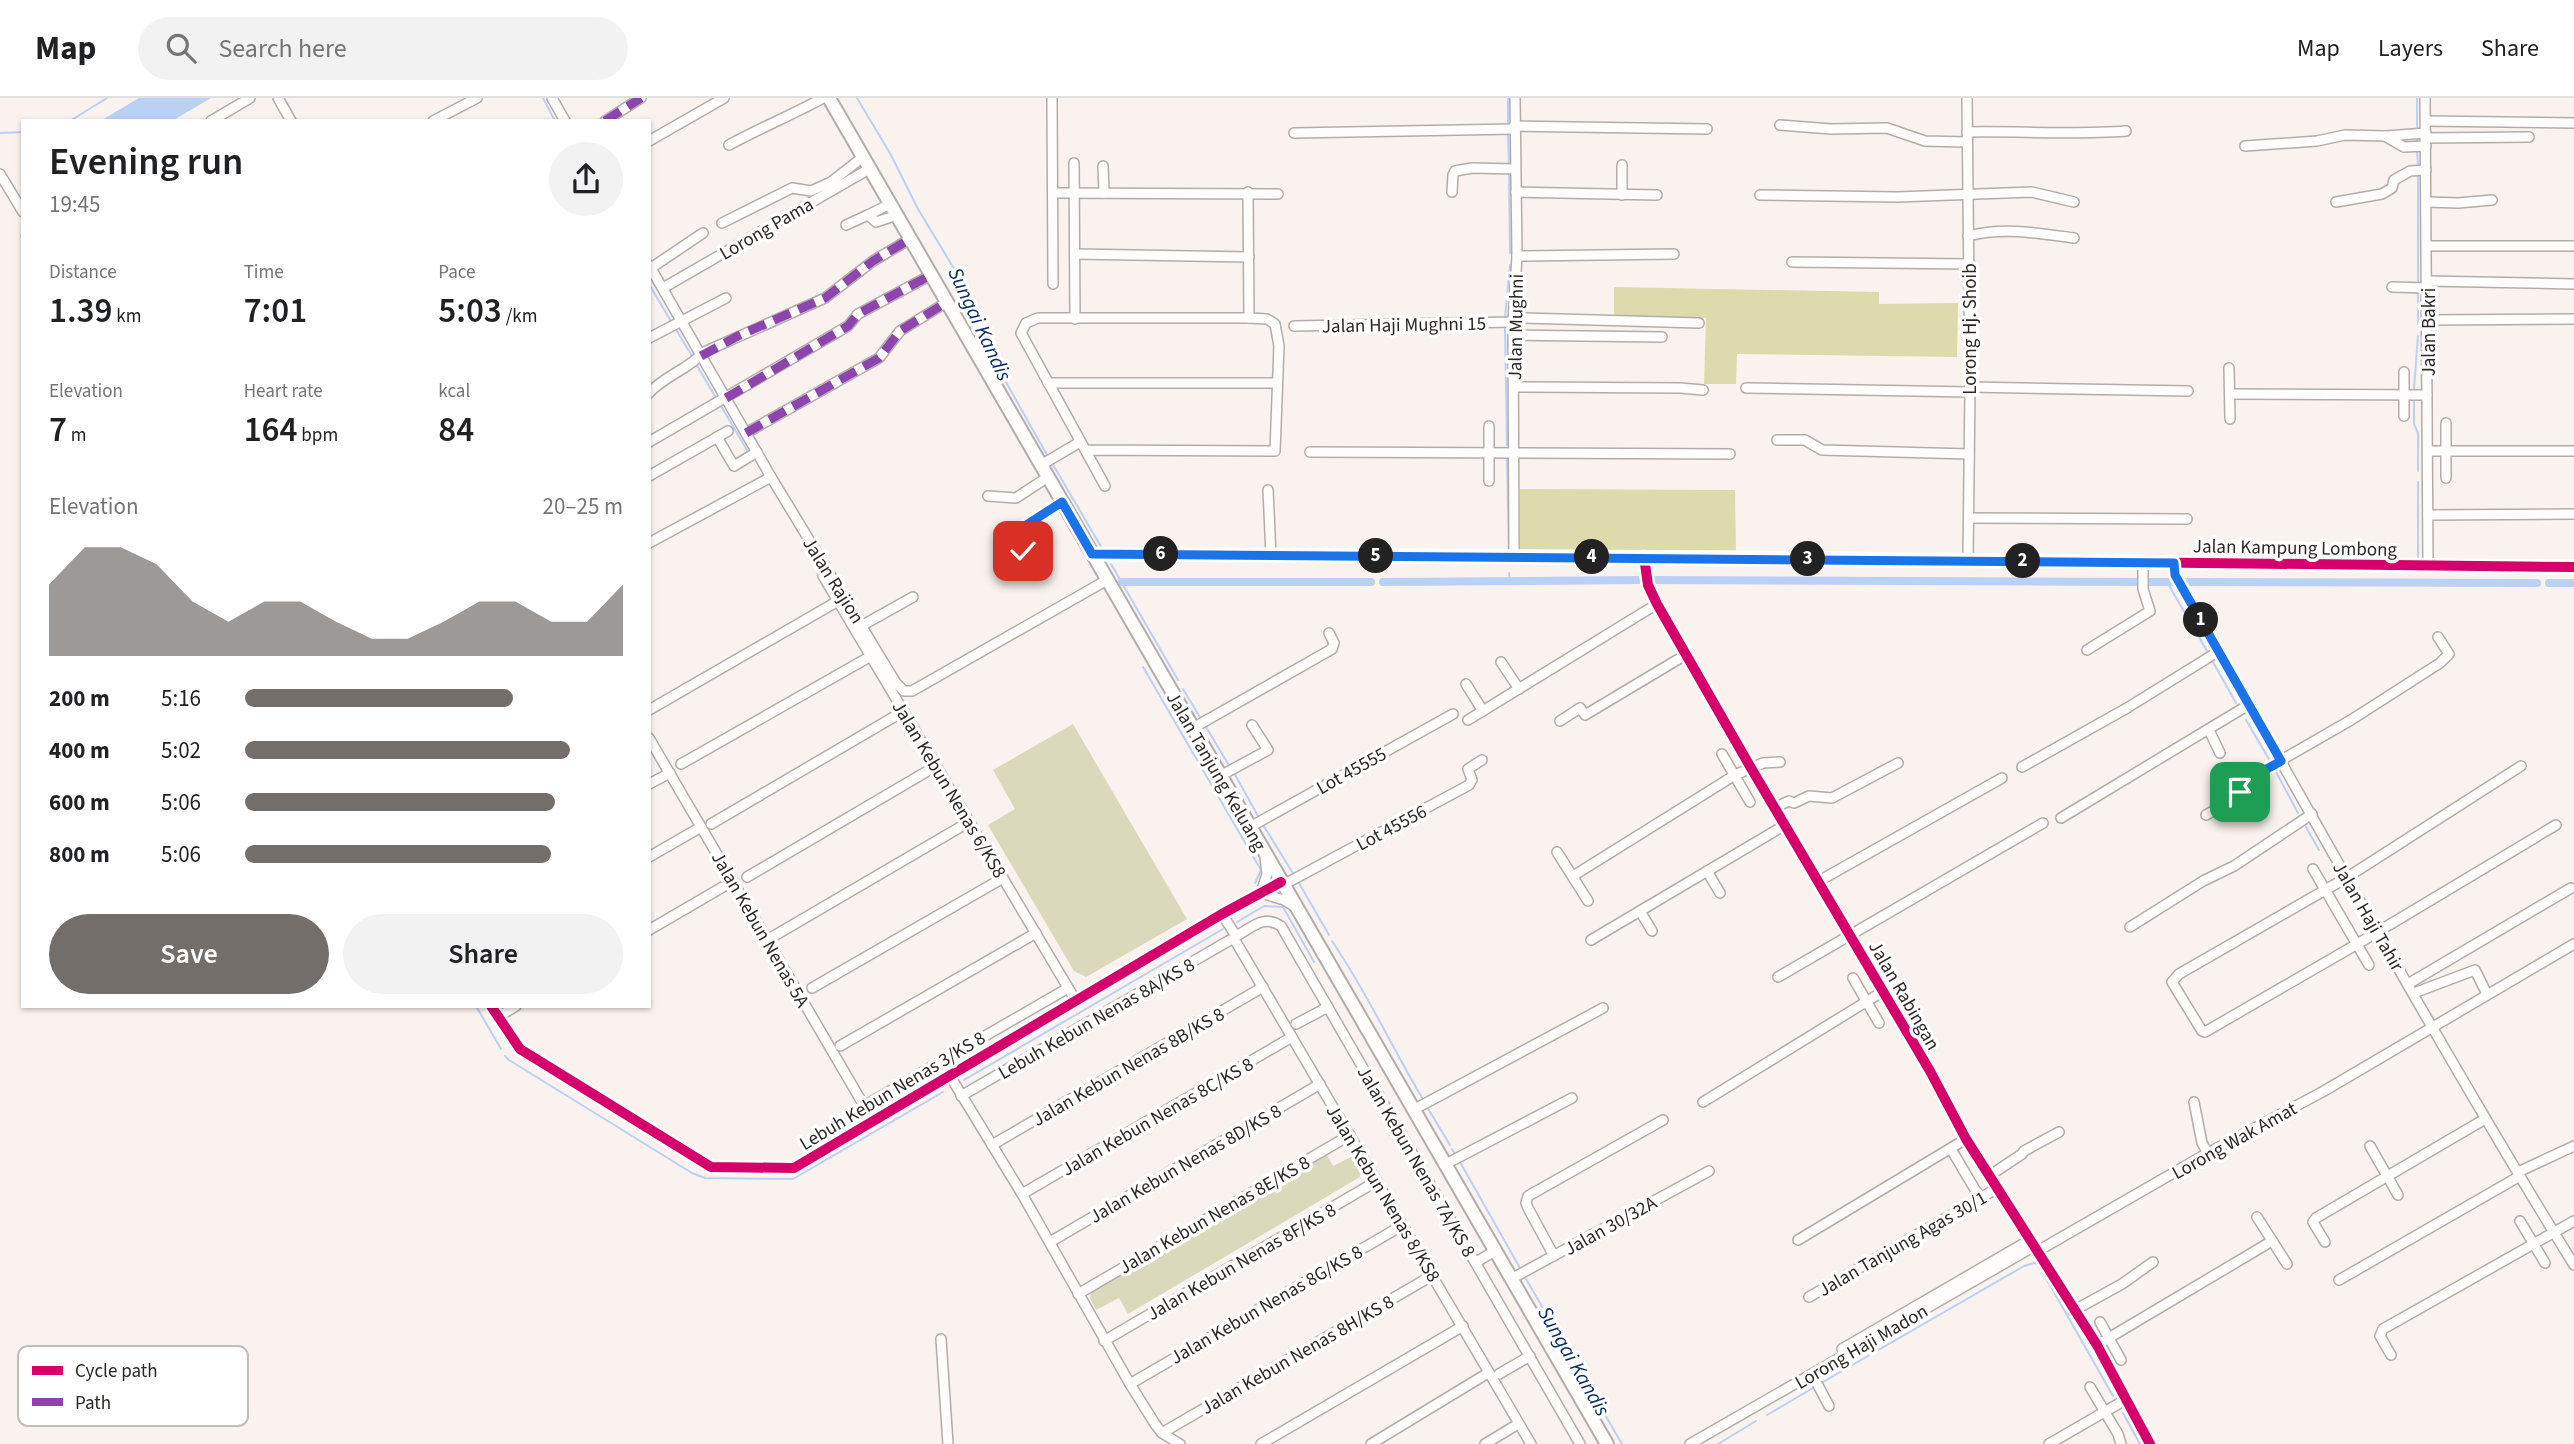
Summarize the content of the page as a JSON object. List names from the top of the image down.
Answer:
{
  "streets": {
    "main road": ["Jalan Tanjung Keluang"],
    "street": [
      "Lorong Pama",
      "Jalan Haji Mughni 15",
      "Jalan Mughni",
      "Lorong Hj. Shoib",
      "Jalan Bakri",
      "Jalan Kampung Lombong",
      "Jalan Rajion",
      "Lot 45555",
      "Jalan Kebun Nenas 6/KS8",
      "Lot 45556",
      "Jalan Haji Tahir",
      "Jalan Kebun Nenas 5A",
      "Jalan Rabingan",
      "Lebuh Kebun Nenas 8A/KS 8",
      "Jalan Kebun Nenas 8B/KS 8",
      "Lebuh Kebun Nenas 3/KS 8",
      "Jalan Kebun Nenas 8C/KS 8",
      "Lorong Wak Amat",
      "Jalan Kebun Nenas 7A/KS 8",
      "Jalan Kebun Nenas 8D/KS 8",
      "Jalan Kebun Nenas 8/KS8",
      "Jalan Kebun Nenas 8E/KS 8",
      "Jalan 30/32A",
      "Jalan Tanjung Agas 30/1",
      "Jalan Kebun Nenas 8F/KS 8",
      "Jalan Kebun Nenas 8G/KS 8",
      "Lorong Haji Madon",
      "Jalan Kebun Nenas 8H/KS 8"
    ]
  },
  "crossings": [
    ["Lorong Pama", "Jalan Rajion"],
    ["Lorong Pama", "Jalan Tanjung Keluang"],
    ["Jalan Haji Mughni 15", "Jalan Mughni"],
    ["Jalan Mughni", "Jalan Kampung Lombong"],
    ["Lorong Hj. Shoib", "Jalan Kampung Lombong"],
    ["Jalan Bakri", "Jalan Kampung Lombong"],
    ["Jalan Kampung Lombong", "Jalan Tanjung Keluang"],
    ["Jalan Kampung Lombong", "Jalan Haji Tahir"],
    ["Jalan Kampung Lombong", "Jalan Rabingan"],
    ["Jalan Rajion", "Jalan Tanjung Keluang"],
    ["Lot 45555", "Jalan Tanjung Keluang"],
    ["Jalan Tanjung Keluang", "Lot 45556"],
    ["Jalan Tanjung Keluang", "Lebuh Kebun Nenas 3/KS 8"],
    ["Jalan Tanjung Keluang", "Jalan 30/32A"],
    ["Jalan Kebun Nenas 6/KS8", "Lebuh Kebun Nenas 3/KS 8"],
    ["Lot 45556", "Lebuh Kebun Nenas 3/KS 8"],
    ["Jalan Haji Tahir", "Lorong Wak Amat"],
    ["Jalan Kebun Nenas 5A", "Lebuh Kebun Nenas 3/KS 8"],
    ["Jalan Rabingan", "Lorong Wak Amat"],
    ["Jalan Rabingan", "Jalan Tanjung Agas 30/1"],
    ["Lebuh Kebun Nenas 8A/KS 8", "Jalan Kebun Nenas 7A/KS 8"],
    ["Lebuh Kebun Nenas 8A/KS 8", "Jalan Kebun Nenas 8/KS8"],
    ["Jalan Kebun Nenas 8B/KS 8", "Jalan Kebun Nenas 8/KS8"],
    ["Lebuh Kebun Nenas 3/KS 8", "Jalan Kebun Nenas 8/KS8"],
    ["Jalan Kebun Nenas 8C/KS 8", "Jalan Kebun Nenas 8/KS8"],
    ["Lorong Wak Amat", "Lorong Haji Madon"],
    ["Jalan Kebun Nenas 7A/KS 8", "Jalan Kebun Nenas 8/KS8"],
    ["Jalan Kebun Nenas 8D/KS 8", "Jalan Kebun Nenas 8/KS8"],
    ["Jalan Kebun Nenas 8/KS8", "Jalan Kebun Nenas 8E/KS 8"],
    ["Jalan Kebun Nenas 8/KS8", "Jalan Kebun Nenas 8F/KS 8"],
    ["Jalan Kebun Nenas 8/KS8", "Jalan Kebun Nenas 8G/KS 8"],
    ["Jalan Kebun Nenas 8/KS8", "Jalan Kebun Nenas 8H/KS 8"]
  ],
  "water": ["Sungai Kandis"],
  "legend": ["Cycle path", "Path"],
  "page": {
    "header": "Map",
    "search": "Search here",
    "nav": ["Map", "Layers", "Share"],
    "heading": ["Evening run", "19:45"],
    "stats": [
      ["Distance", "1.39 km"],
      ["Time", "7:01"],
      ["Pace", "5:03 /km"],
      ["Elevation", "7 m"],
      ["Heart rate", "164 bpm"],
      ["kcal", "84"]
    ],
    "chart": ["Elevation", "20–25 m"],
    "pins": [
      "6",
      "5",
      "4",
      "3",
      "2",
      "1"
    ],
    "list": [
      {
        "name": "200 m",
        "note": "5:16"
      },
      {
        "name": "400 m",
        "note": "5:02"
      },
      {
        "name": "600 m",
        "note": "5:06"
      },
      {
        "name": "800 m",
        "note": "5:06"
      }
    ],
    "buttons": ["Save", "Share"]
  }
}
